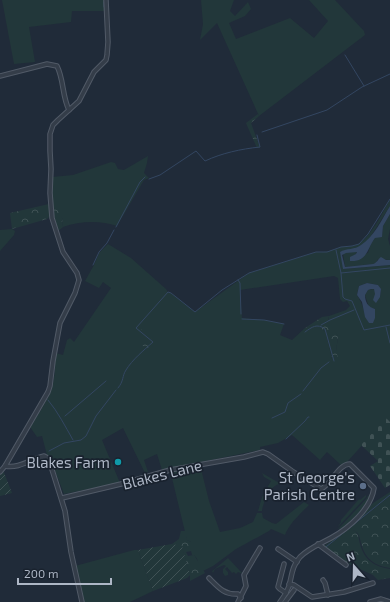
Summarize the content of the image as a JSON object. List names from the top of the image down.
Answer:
{
  "streets": {
    "street": ["Blakes Lane"]
  },
  "places": ["Blakes Farm", "St George's Parish Centre"],
  "scale_bar": "200 m",
  "north": "top"
}
